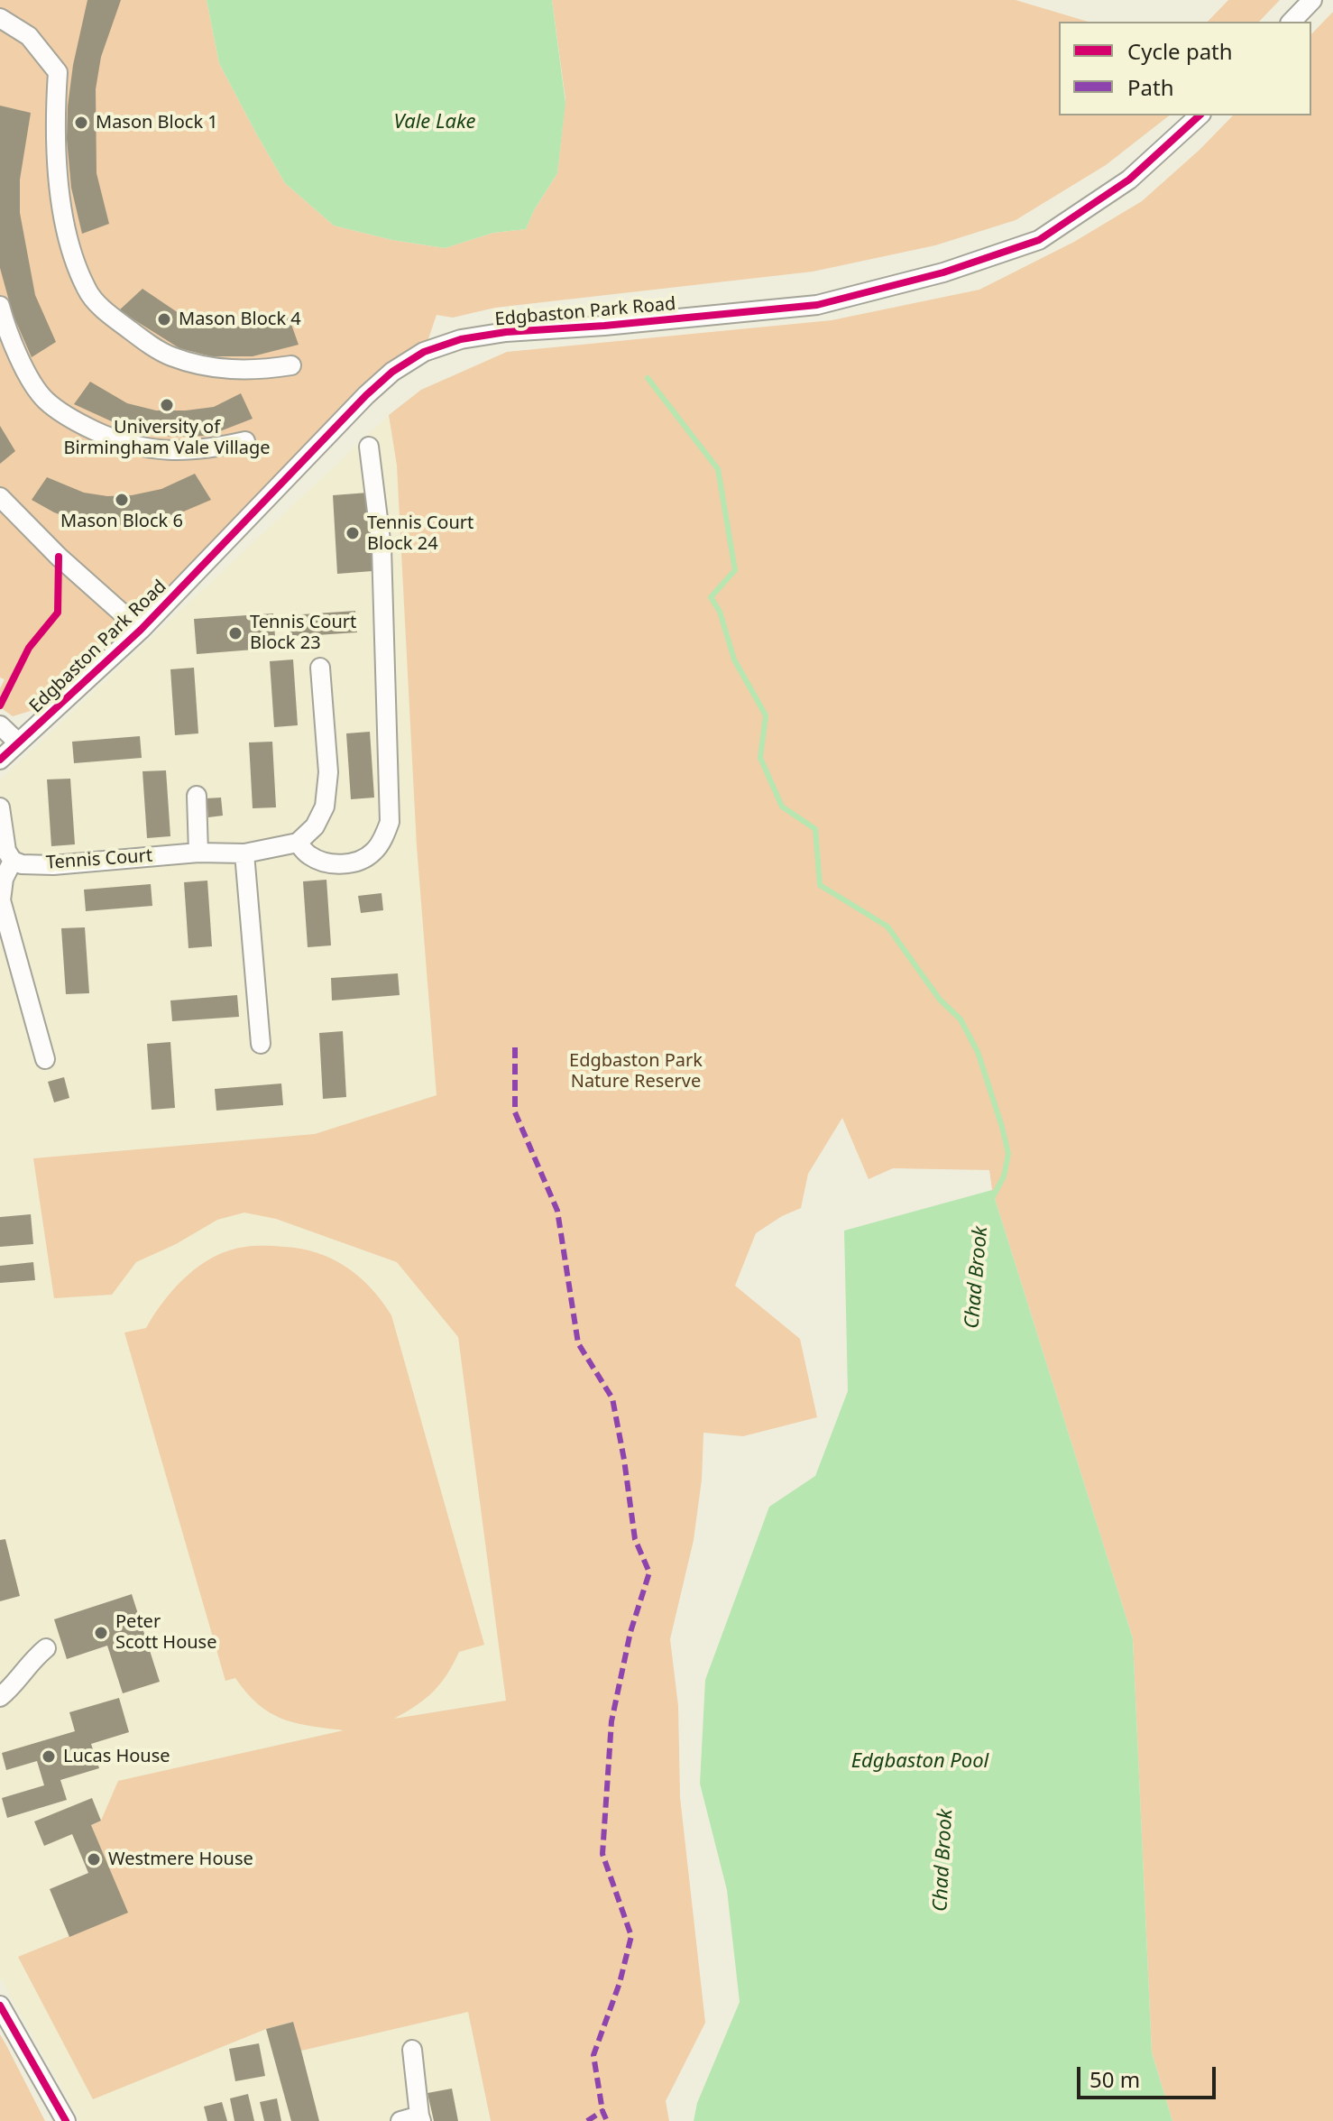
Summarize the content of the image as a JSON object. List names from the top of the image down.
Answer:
{
  "streets": {
    "street": ["Edgbaston Park Road", "Tennis Court"]
  },
  "water": ["Vale Lake", "Chad Brook", "Edgbaston Pool"],
  "parks": ["Edgbaston Park Nature Reserve"],
  "places": [
    "Mason Block 1",
    "Mason Block 4",
    "University of Birmingham Vale Village",
    "Mason Block 6",
    "Tennis Court Block 24",
    "Tennis Court Block 23",
    "Peter Scott House",
    "Lucas House",
    "Westmere House"
  ],
  "legend": ["Cycle path", "Path"],
  "scale_bar": "50 m"
}
